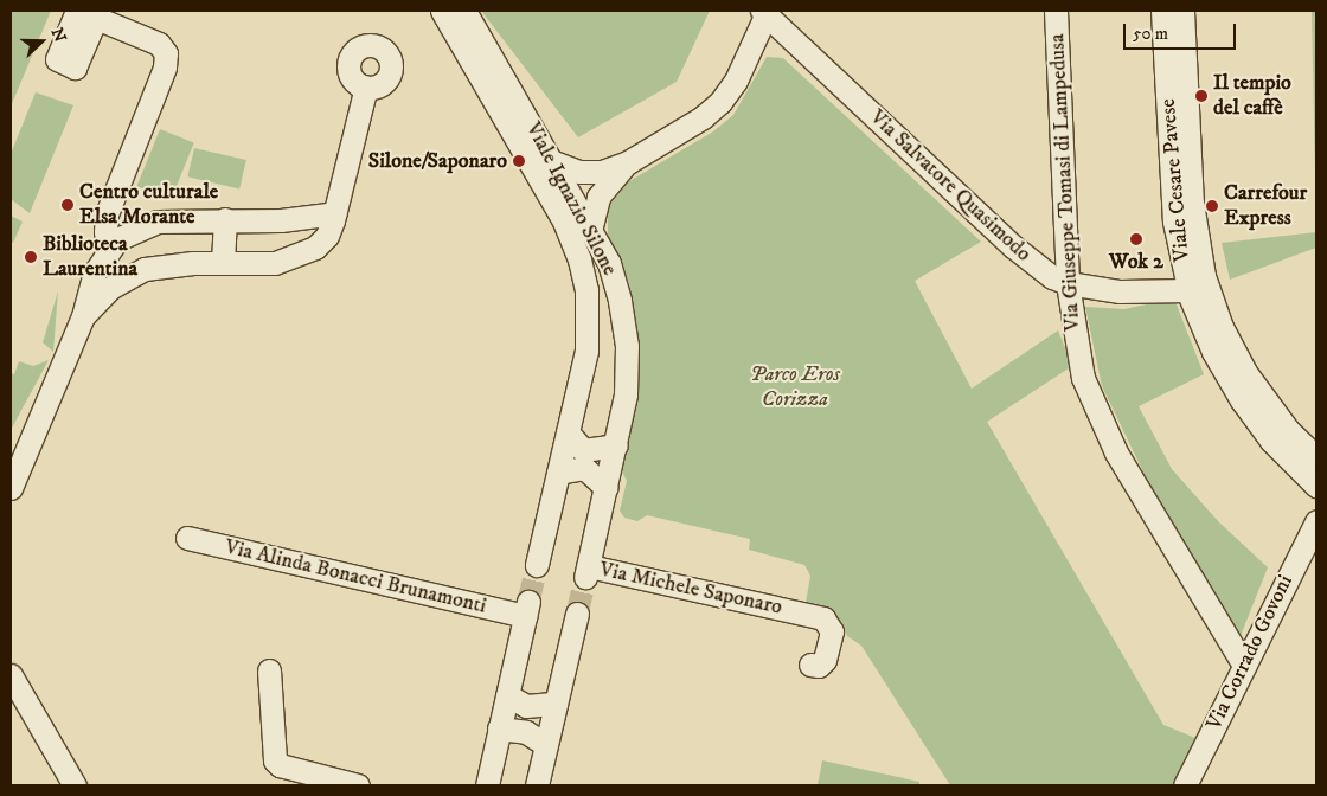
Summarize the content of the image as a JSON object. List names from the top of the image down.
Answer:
{
  "streets": {
    "street": [
      "Viale Cesare Pavese",
      "Via Giuseppe Tomasi di Lampedusa",
      "Via Salvatore Quasimodo",
      "Viale Ignazio Silone",
      "Via Alinda Bonacci Brunamonti",
      "Via Michele Saponaro",
      "Via Corrado Govoni"
    ]
  },
  "crossings": [
    ["Viale Cesare Pavese", "Via Salvatore Quasimodo"],
    ["Via Giuseppe Tomasi di Lampedusa", "Via Salvatore Quasimodo"],
    ["Via Giuseppe Tomasi di Lampedusa", "Via Corrado Govoni"],
    ["Viale Ignazio Silone", "Via Michele Saponaro"]
  ],
  "parks": ["Parco Eros Corizza"],
  "places": [
    "Il tempio del caffè",
    "Silone/Saponaro",
    "Centro culturale Elsa Morante",
    "Carrefour Express",
    "Wok 2",
    "Biblioteca Laurentina"
  ],
  "scale_bar": "50 m",
  "north": "right"
}
